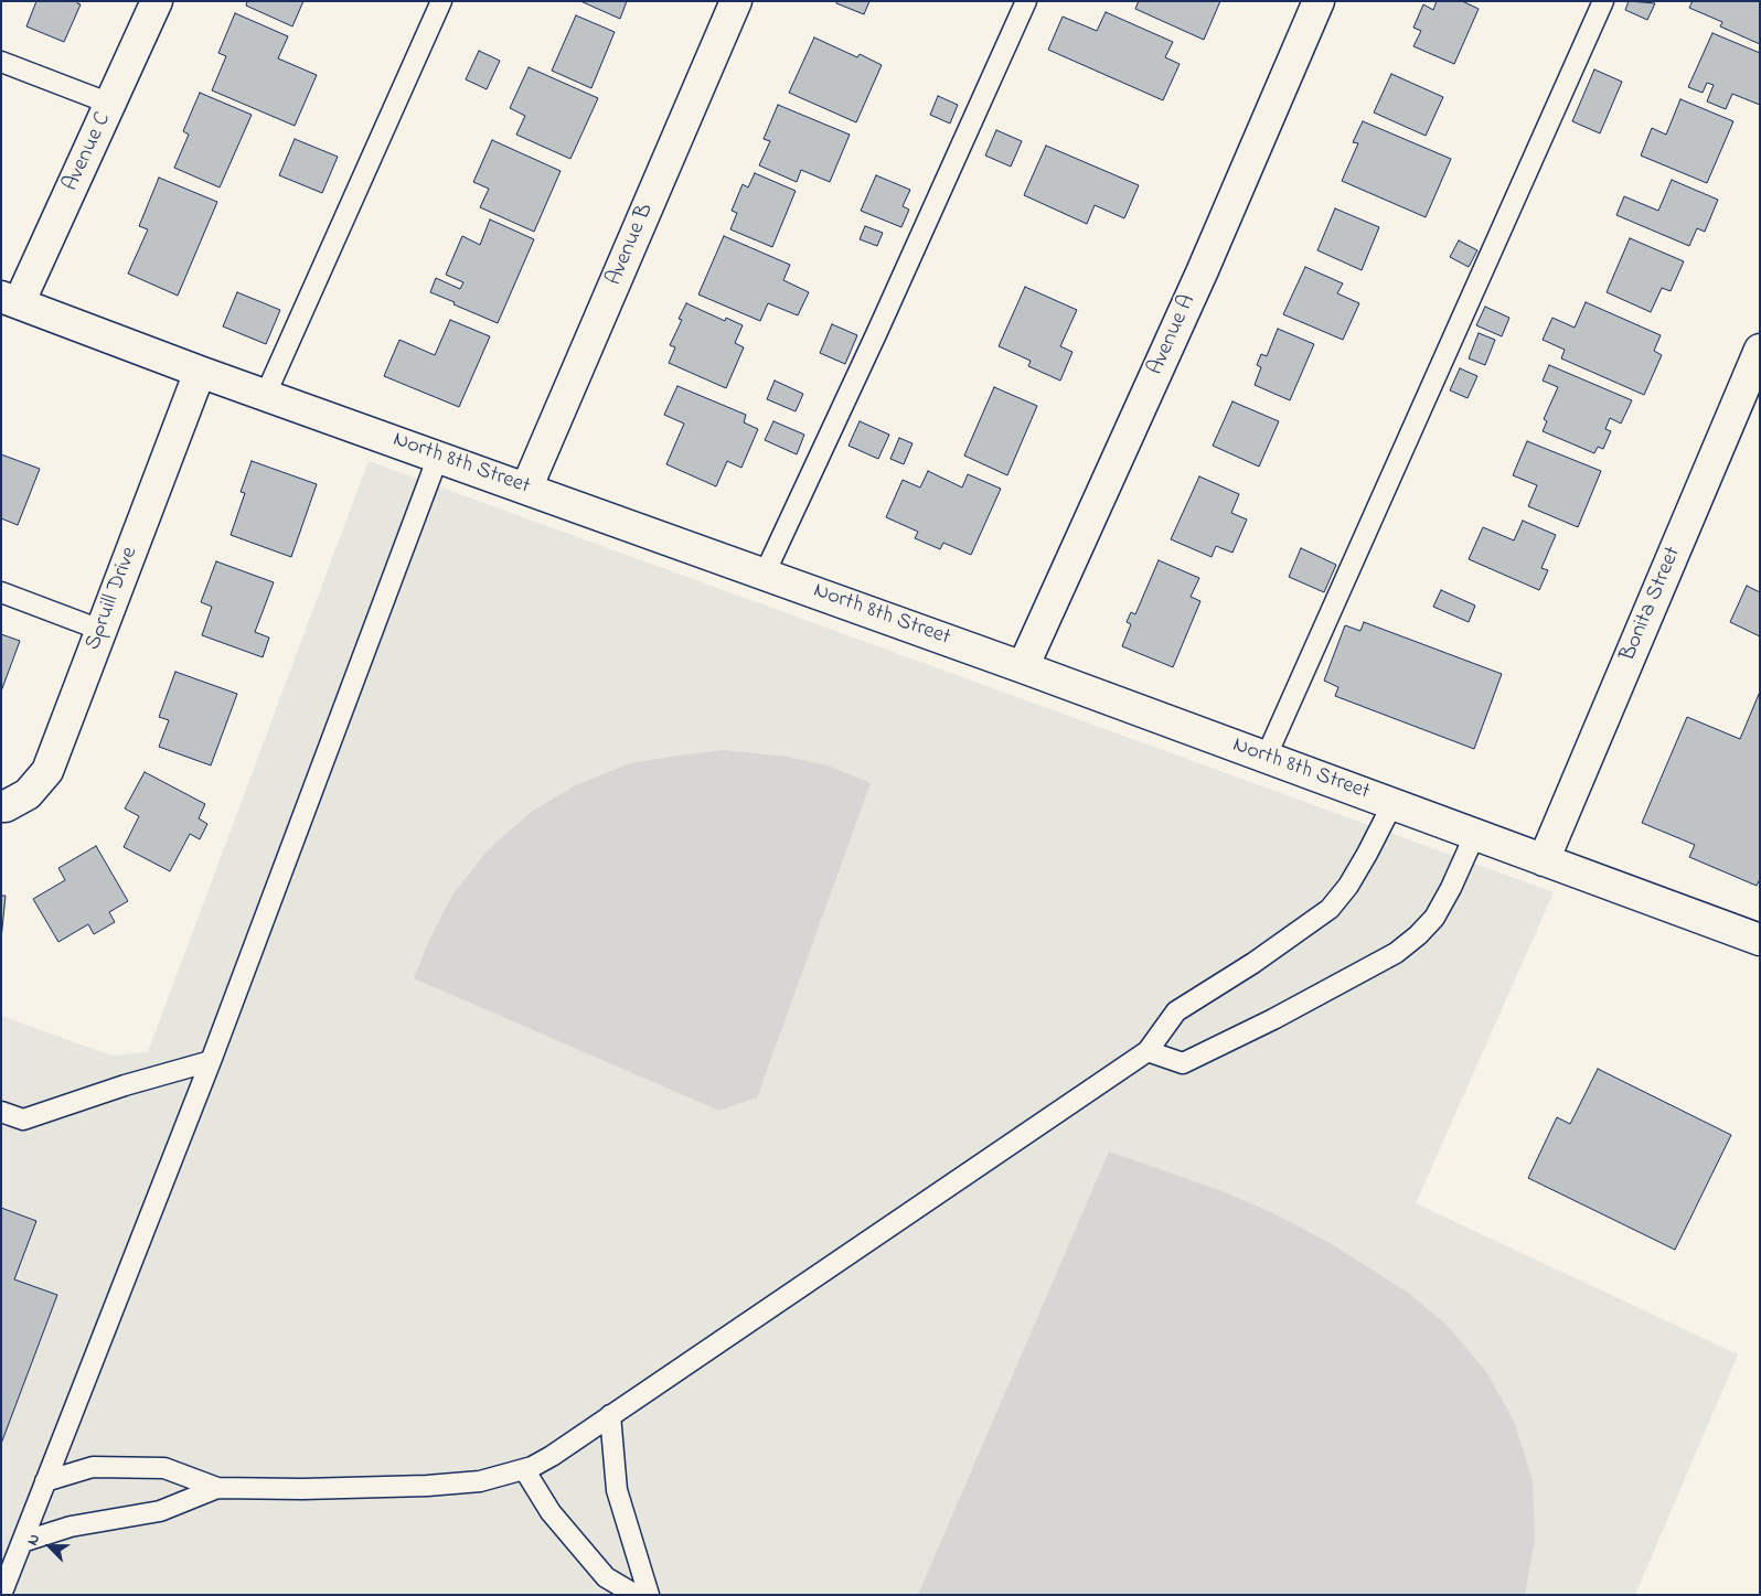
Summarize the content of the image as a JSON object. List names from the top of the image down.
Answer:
{
  "streets": {
    "street": [
      "Avenue C",
      "Avenue B",
      "Avenue A",
      "North 8th Street",
      "Spruill Drive",
      "Bonita Street"
    ]
  },
  "crossings": [
    ["Avenue C", "North 8th Street"],
    ["Avenue B", "North 8th Street"],
    ["Avenue A", "North 8th Street"],
    ["North 8th Street", "Spruill Drive"],
    ["North 8th Street", "Bonita Street"]
  ],
  "north": "top left"
}
